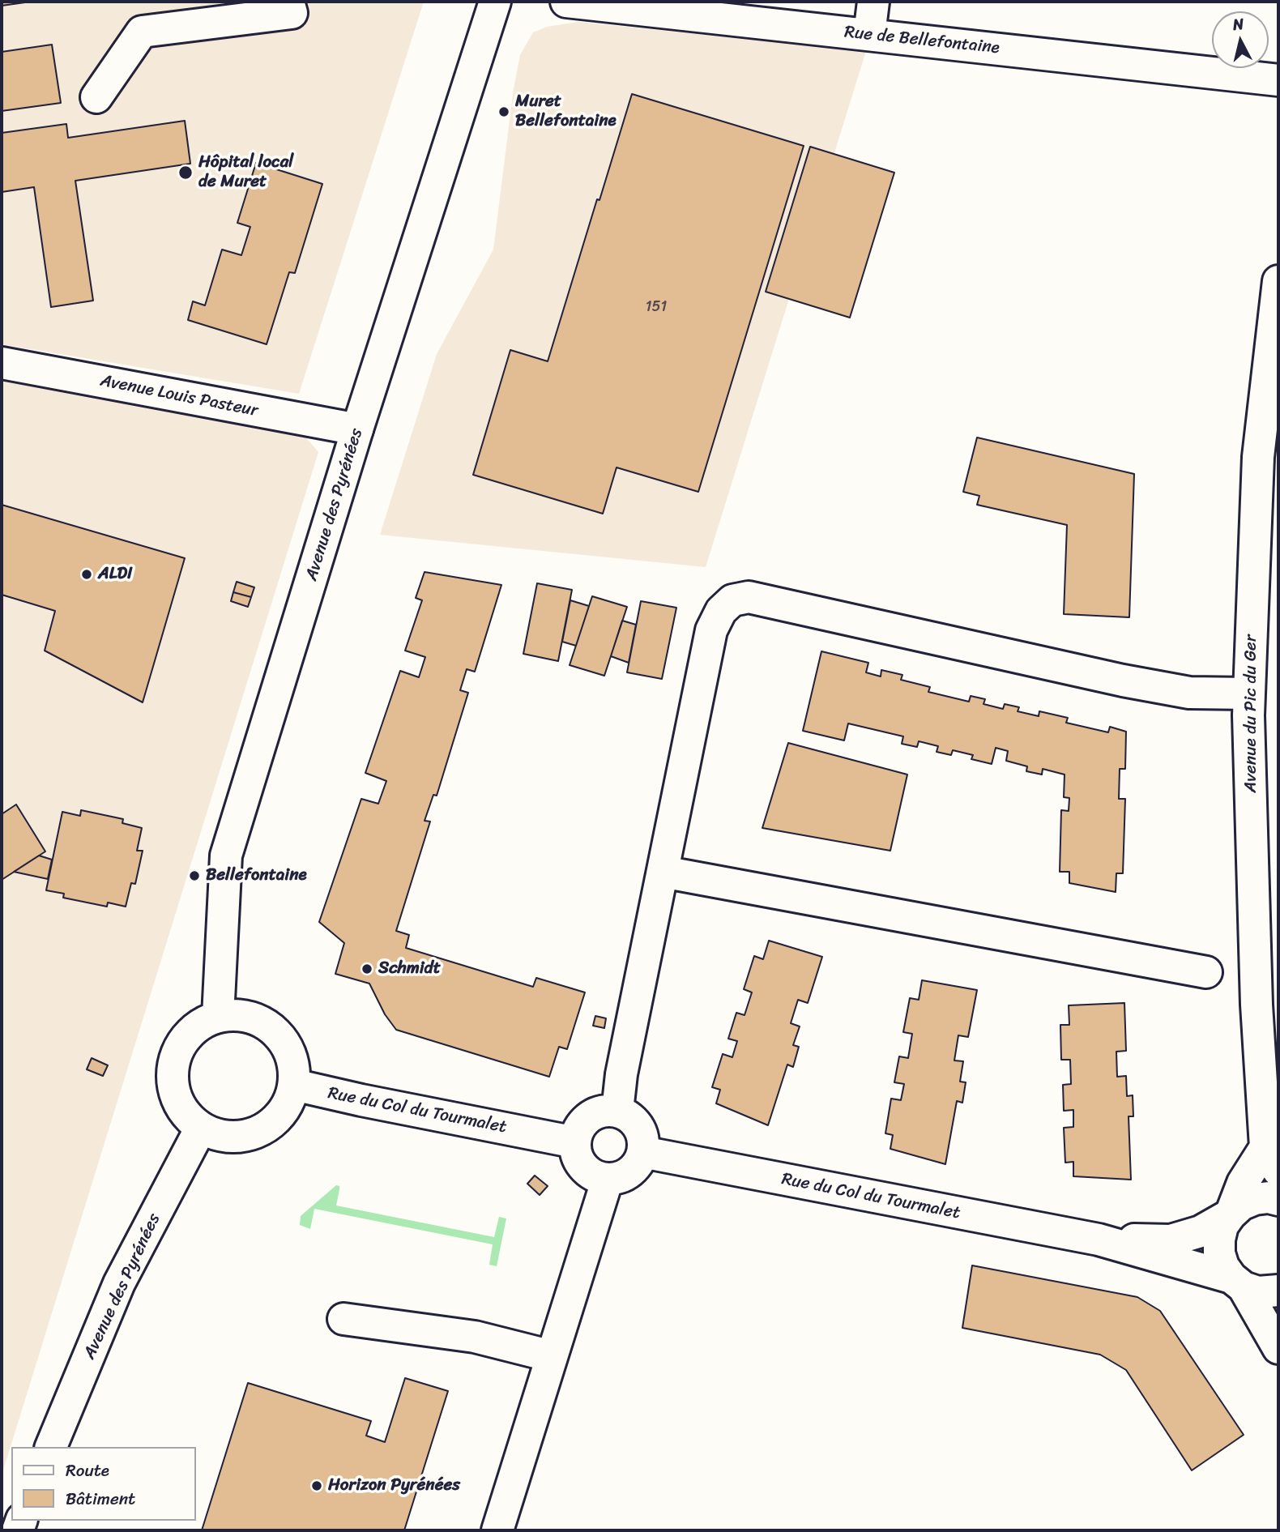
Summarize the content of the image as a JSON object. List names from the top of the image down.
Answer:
{
  "streets": {
    "street": [
      "Rue de Bellefontaine",
      "Avenue Louis Pasteur",
      "Avenue des Pyrénées",
      "Avenue du Pic du Ger",
      "Rue du Col du Tourmalet"
    ]
  },
  "crossings": [
    ["Avenue Louis Pasteur", "Avenue des Pyrénées"],
    ["Avenue des Pyrénées", "Rue du Col du Tourmalet"],
    ["Avenue du Pic du Ger", "Rue du Col du Tourmalet"]
  ],
  "places": [
    "Muret Bellefontaine",
    "Hôpital local de Muret",
    "ALDI",
    "Bellefontaine",
    "Schmidt",
    "Horizon Pyrénées"
  ],
  "house_numbers": ["151"],
  "legend": ["Route", "Bâtiment"],
  "north": "top"
}
